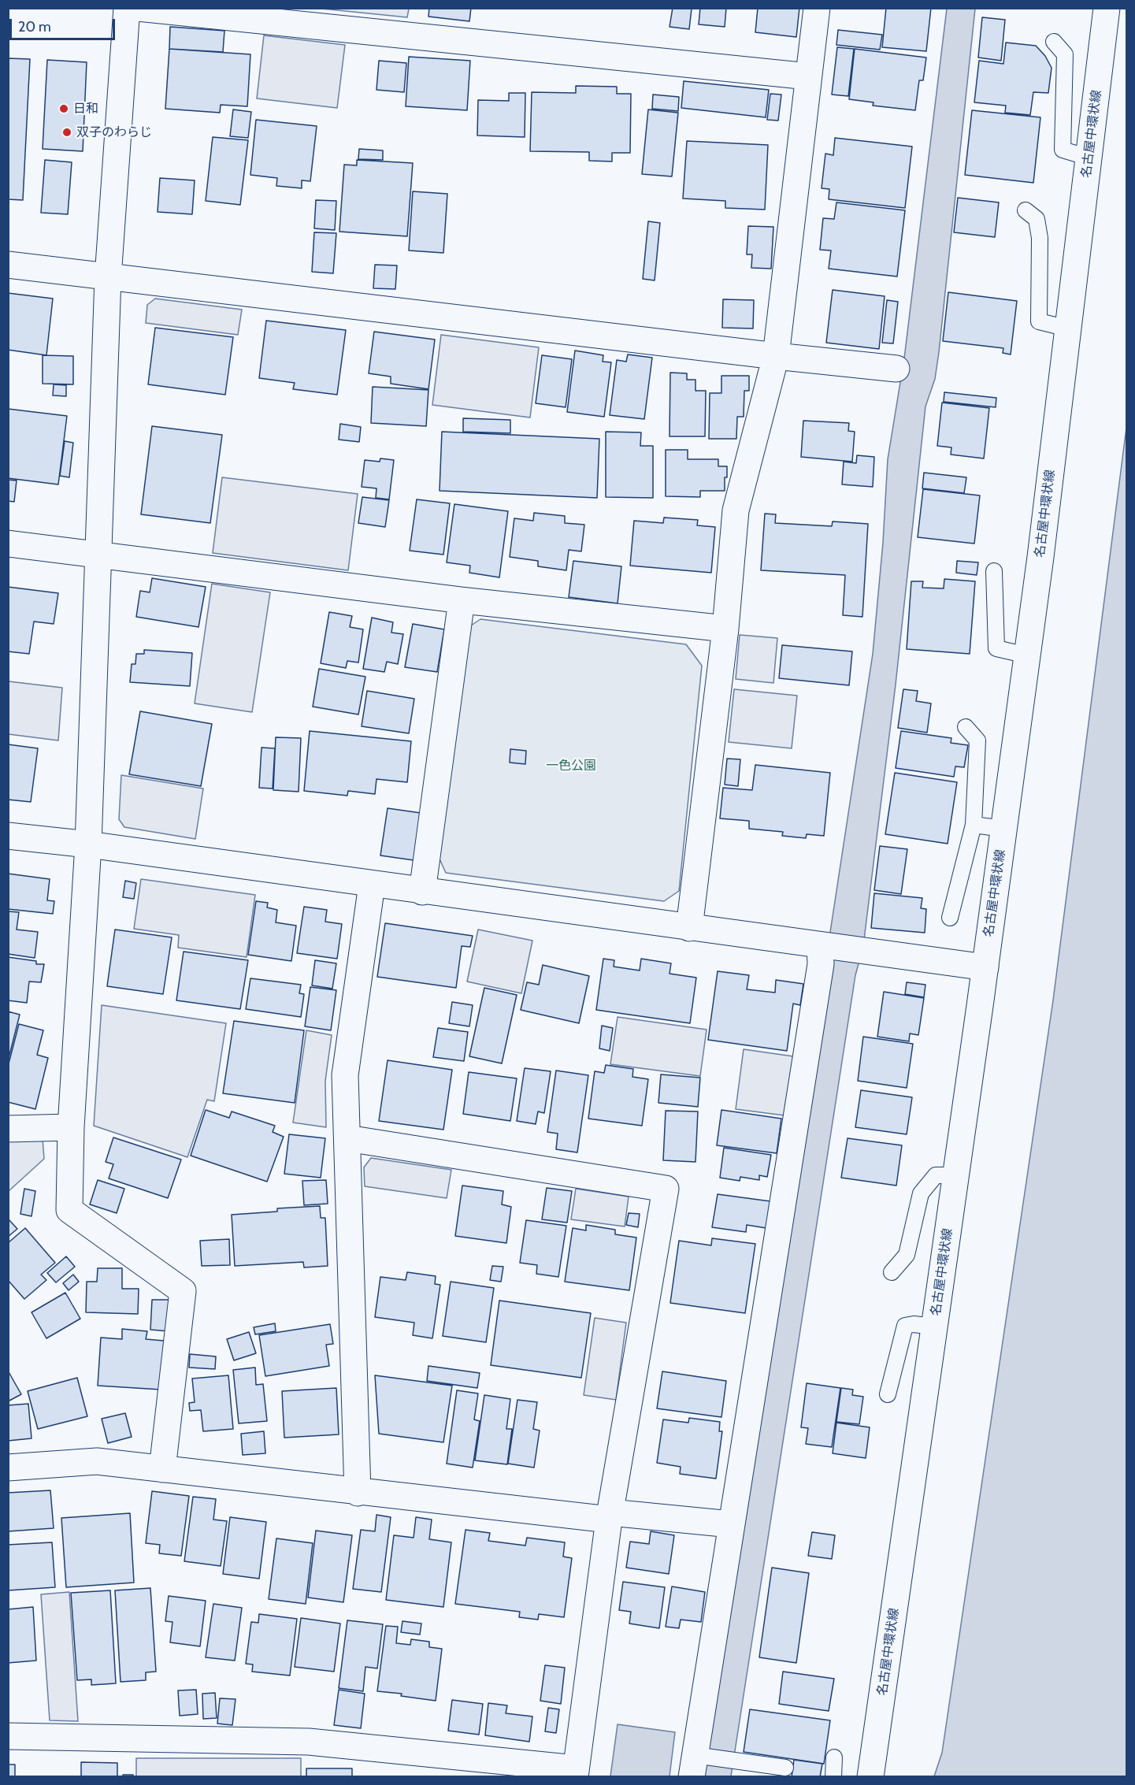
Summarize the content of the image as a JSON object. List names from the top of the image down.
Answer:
{
  "streets": {
    "street": ["名古屋中環状線"]
  },
  "parks": ["一色公園"],
  "places": ["日和", "双子のわらじ"],
  "scale_bar": "20 m"
}
